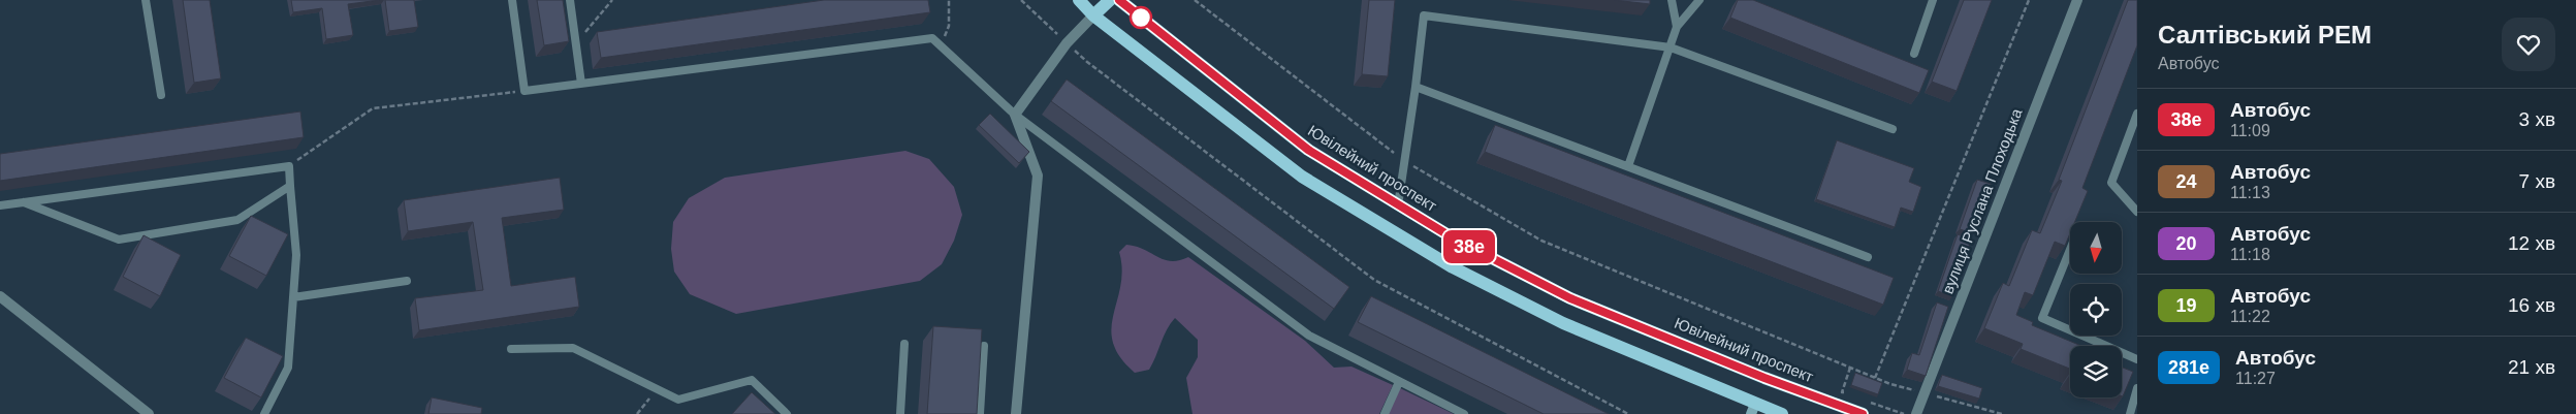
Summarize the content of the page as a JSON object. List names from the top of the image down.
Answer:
{
  "streets": {
    "main road": ["Ювілейний проспект"],
    "street": ["вулиця Руслана Плоходька"]
  },
  "lines": ["bus line 38е"],
  "north": "bottom",
  "page": {
    "on_map": "38е",
    "heading": ["Салтівський РЕМ", "Автобус"],
    "list": [
      {
        "mark": "38е",
        "name": "Автобус",
        "note": "11:09",
        "value": "3 хв"
      },
      {
        "mark": "24",
        "name": "Автобус",
        "note": "11:13",
        "value": "7 хв"
      },
      {
        "mark": "20",
        "name": "Автобус",
        "note": "11:18",
        "value": "12 хв"
      },
      {
        "mark": "19",
        "name": "Автобус",
        "note": "11:22",
        "value": "16 хв"
      },
      {
        "mark": "281е",
        "name": "Автобус",
        "note": "11:27",
        "value": "21 хв"
      }
    ]
  }
}
